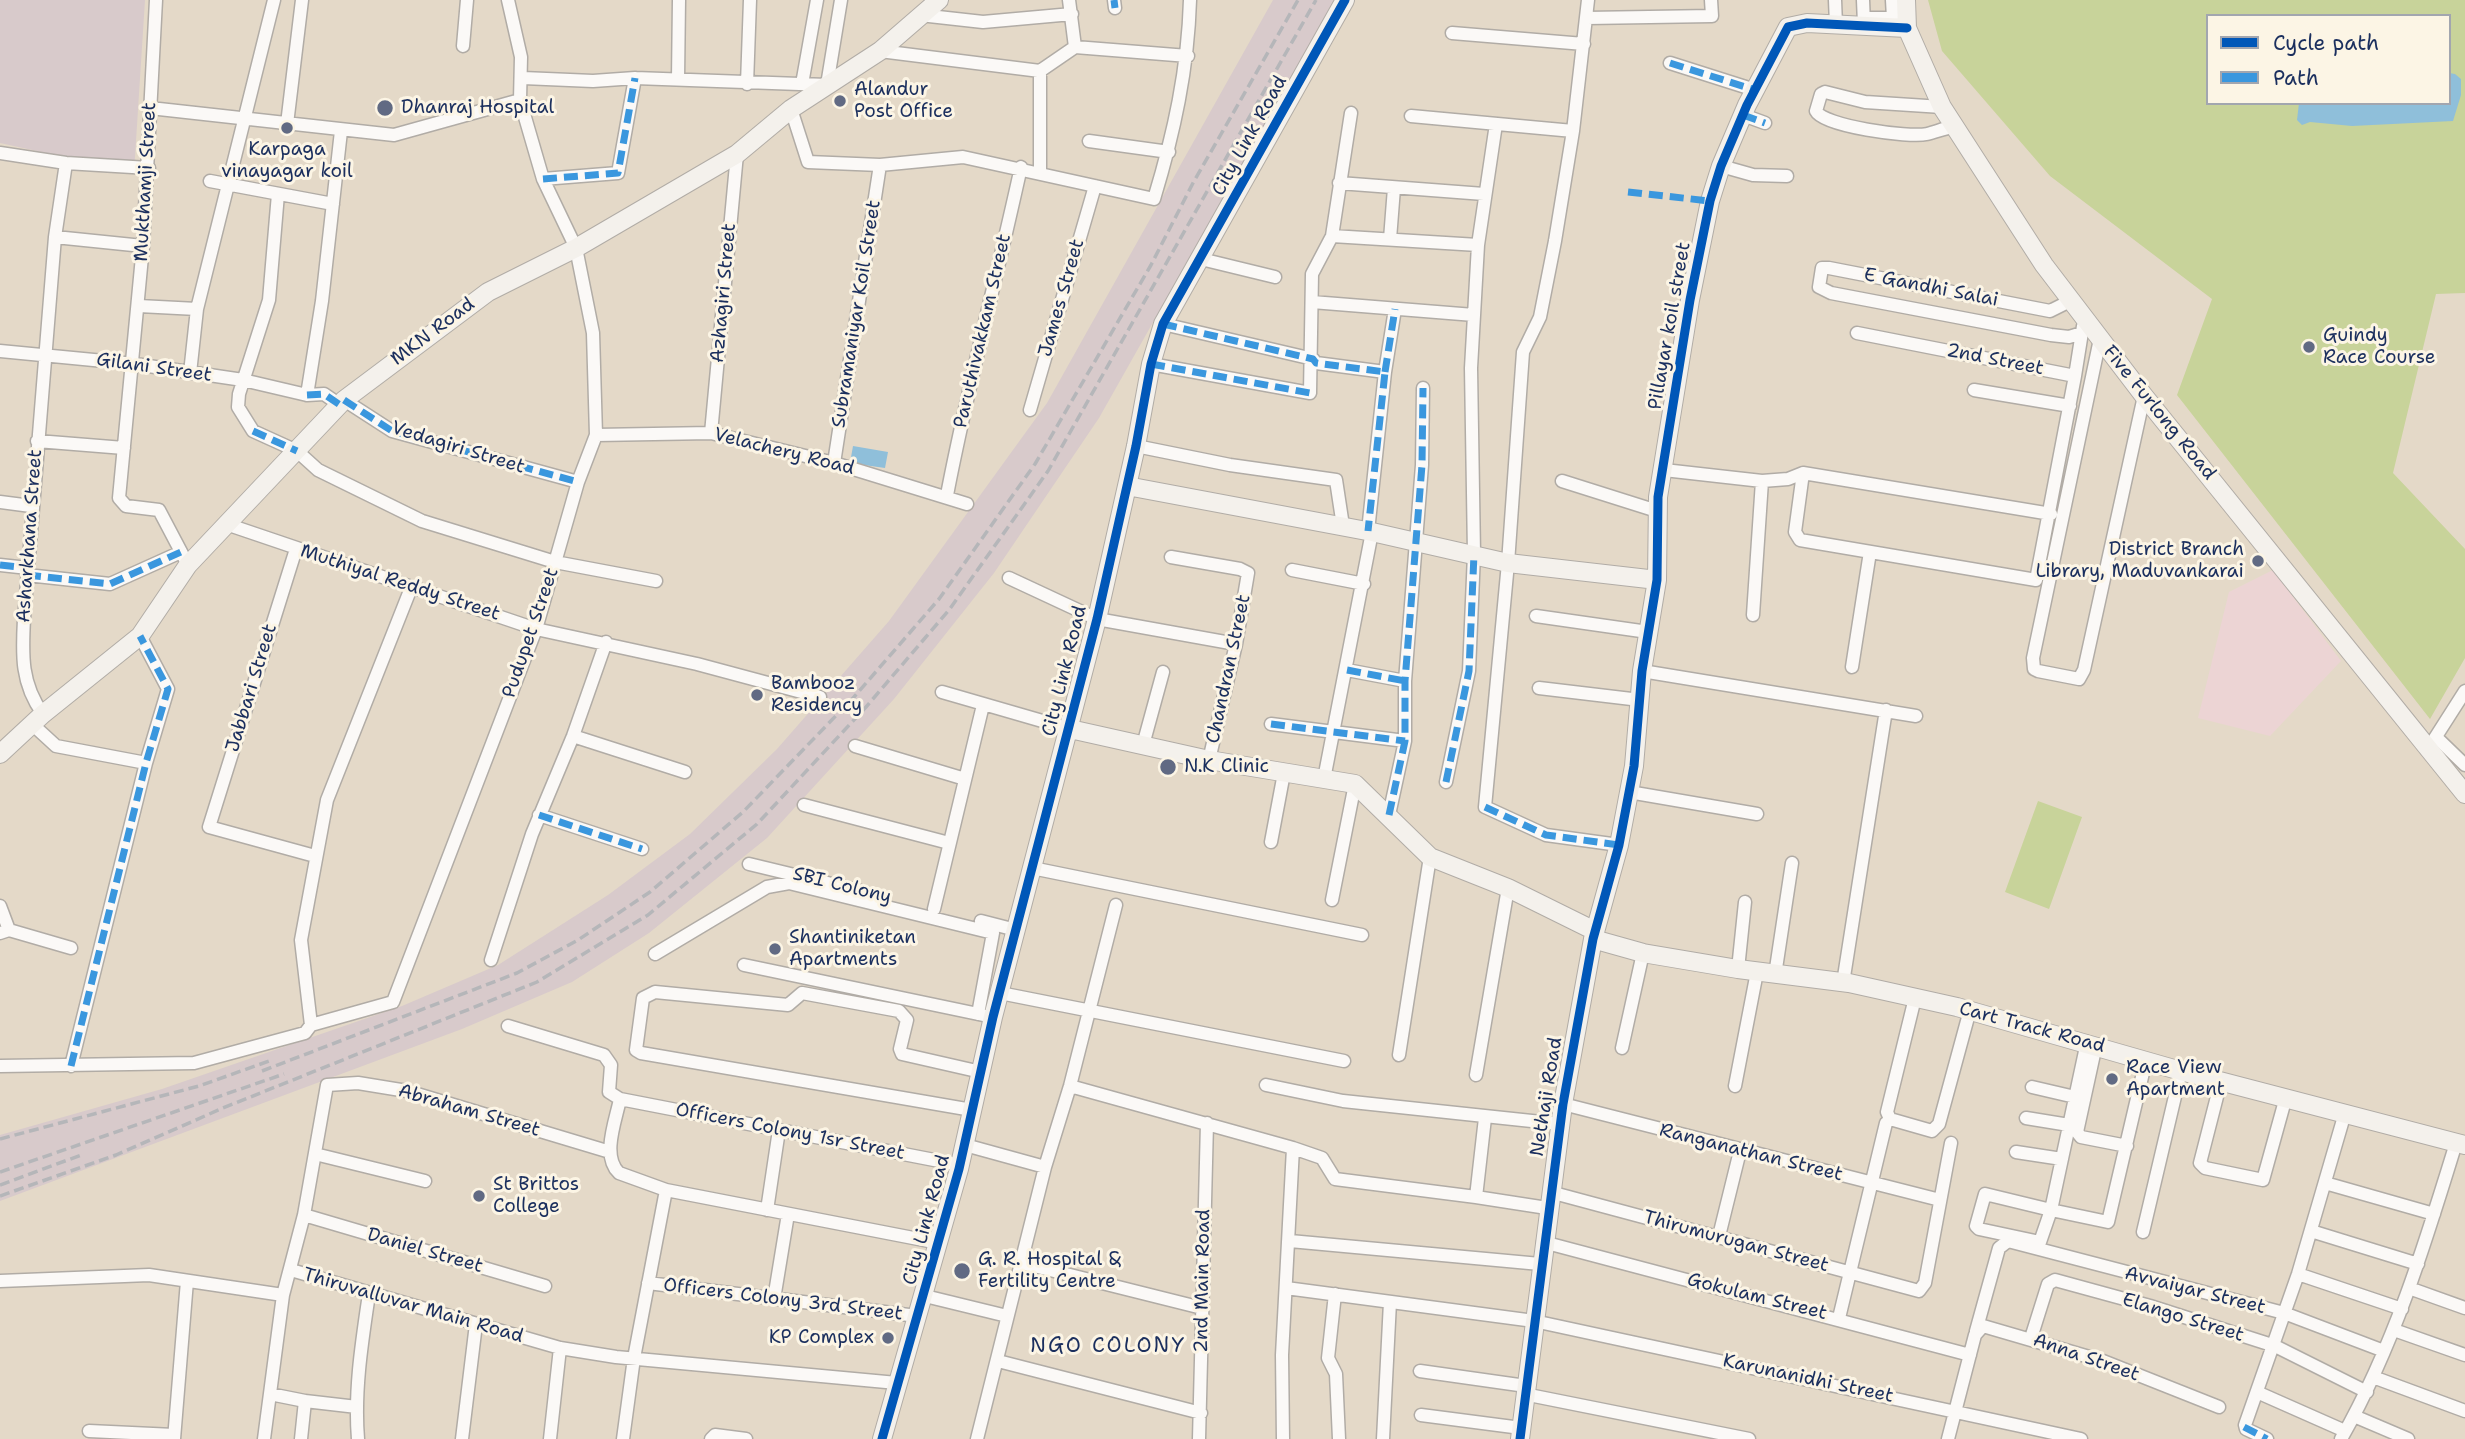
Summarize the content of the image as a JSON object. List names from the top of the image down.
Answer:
{
  "streets": {
    "street": [
      "City Link Road",
      "Mukthamji Street",
      "E Gandhi Salai",
      "Azhagiri Street",
      "James Street",
      "Subramaniyar Koil Street",
      "Pillayar koil street",
      "Paruthivakkam Street",
      "MKN Road",
      "2nd Street",
      "Gilani Street",
      "Five Furlong Road",
      "Vedagiri Street",
      "Velachery Road",
      "Asharkhana Street",
      "Muthiyal Reddy Street",
      "Pudupet Street",
      "Chandran Street",
      "Jabbari Street",
      "SBI Colony",
      "Cart Track Road",
      "Nethaji Road",
      "Abraham Street",
      "Officers Colony 1sr Street",
      "Ranganathan Street",
      "Thirumurugan Street",
      "Daniel Street",
      "2nd Main Road",
      "Avvaiyar Street",
      "Gokulam Street",
      "Officers Colony 3rd Street",
      "Thiruvalluvar Main Road",
      "Elango Street",
      "Anna Street",
      "Karunanidhi Street"
    ]
  },
  "crossings": [
    ["City Link Road", "SBI Colony"],
    ["City Link Road", "Officers Colony 1sr Street"],
    ["City Link Road", "Officers Colony 3rd Street"],
    ["City Link Road", "Thiruvalluvar Main Road"],
    ["Mukthamji Street", "MKN Road"],
    ["Mukthamji Street", "Gilani Street"],
    ["Azhagiri Street", "MKN Road"],
    ["Azhagiri Street", "Velachery Road"],
    ["Subramaniyar Koil Street", "Velachery Road"],
    ["Pillayar koil street", "Five Furlong Road"],
    ["Pillayar koil street", "Nethaji Road"],
    ["Paruthivakkam Street", "Velachery Road"],
    ["MKN Road", "Vedagiri Street"],
    ["MKN Road", "Asharkhana Street"],
    ["MKN Road", "Muthiyal Reddy Street"],
    ["MKN Road", "Pudupet Street"],
    ["Gilani Street", "Vedagiri Street"],
    ["Gilani Street", "Asharkhana Street"],
    ["Vedagiri Street", "Pudupet Street"],
    ["Velachery Road", "Pudupet Street"],
    ["Muthiyal Reddy Street", "Pudupet Street"],
    ["Muthiyal Reddy Street", "Jabbari Street"],
    ["Cart Track Road", "Nethaji Road"],
    ["Nethaji Road", "Ranganathan Street"],
    ["Nethaji Road", "Thirumurugan Street"],
    ["Nethaji Road", "Gokulam Street"],
    ["Nethaji Road", "Karunanidhi Street"],
    ["Ranganathan Street", "Thirumurugan Street"],
    ["Avvaiyar Street", "Anna Street"],
    ["Elango Street", "Anna Street"]
  ],
  "districts": ["NGO COLONY"],
  "places": [
    "Alandur Post Office",
    "Dhanraj Hospital",
    "Karpaga vinayagar koil",
    "Guindy Race Course",
    "District Branch Library, Maduvankarai",
    "Bambooz Residency",
    "N.K Clinic",
    "Shantiniketan Apartments",
    "Race View Apartment",
    "St Brittos College",
    "G. R. Hospital & Fertility Centre",
    "KP Complex"
  ],
  "legend": ["Cycle path", "Path"]
}
